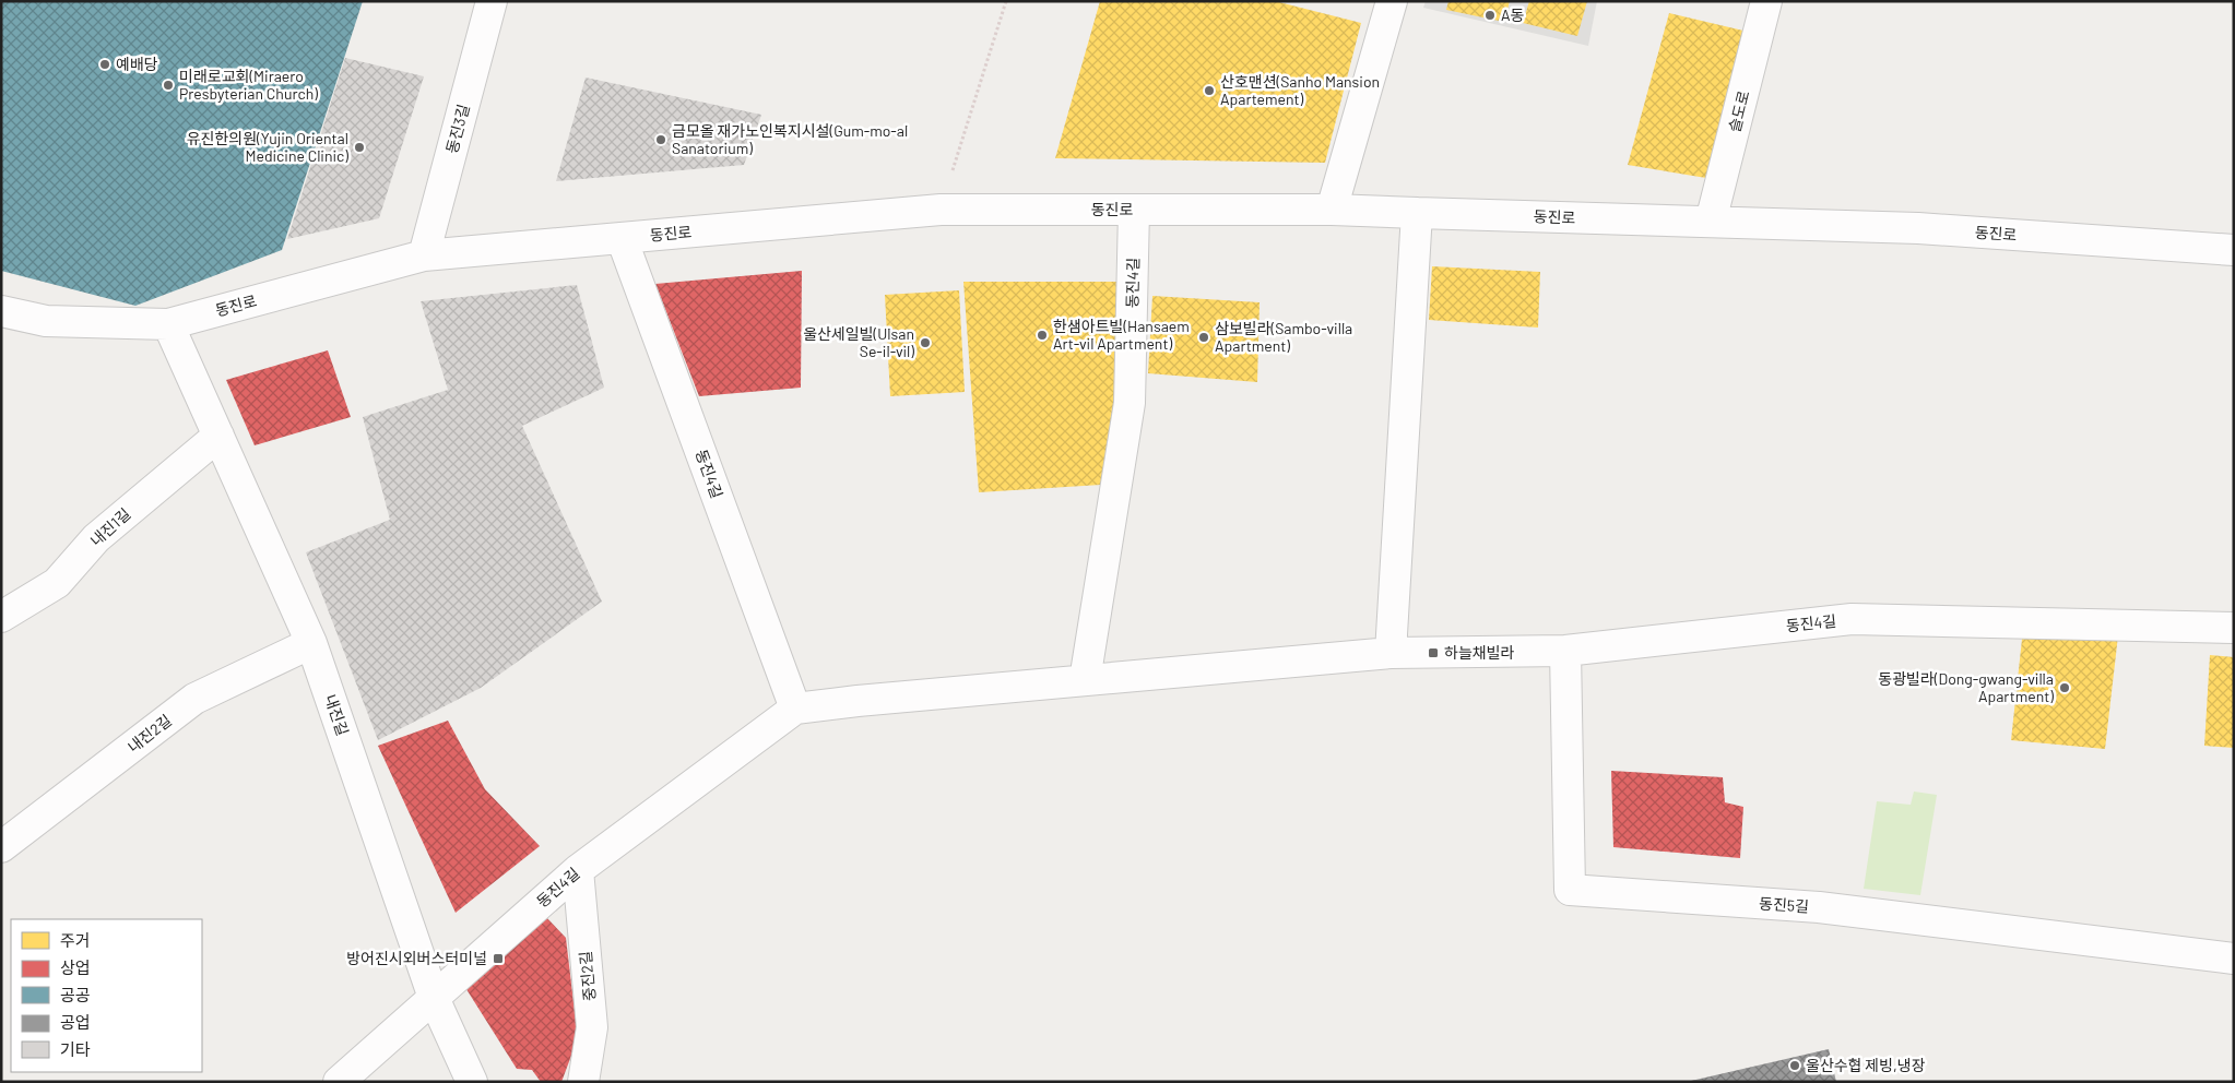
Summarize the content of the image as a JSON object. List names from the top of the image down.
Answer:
{
  "streets": {
    "street": [
      "슬도로",
      "동진3길",
      "동진로",
      "동진4길",
      "내진1길",
      "내진길",
      "내진2길",
      "동진5길",
      "중진2길"
    ]
  },
  "crossings": [
    ["슬도로", "동진로"],
    ["동진3길", "동진로"],
    ["동진로", "동진4길"],
    ["동진로", "내진길"],
    ["동진4길", "내진길"],
    ["동진4길", "동진5길"],
    ["동진4길", "중진2길"],
    ["내진1길", "내진길"],
    ["내진길", "내진2길"]
  ],
  "places": {
    "other": [
      "A동",
      "예배당",
      "미래로교회(Miraero Presbyterian Church)",
      "산호맨션(Sanho Mansion Apartement)",
      "금모올 재가노인복지시설(Gum-mo-al Sanatorium)",
      "유진한의원(Yujin Oriental Medicine Clinic)",
      "한샘아트빌(Hansaem Art-vil Apartment)",
      "삼보빌라(Sambo-villa Apartment)",
      "울산세일빌(Ulsan Se-il-vil)",
      "동광빌라(Dong-gwang-villa Apartment)",
      "울산수협 제빙,냉장"
    ],
    "transit": ["하늘채빌라", "방어진시외버스터미널"]
  },
  "legend": [
    "주거",
    "상업",
    "공공",
    "공업",
    "기타"
  ]
}
